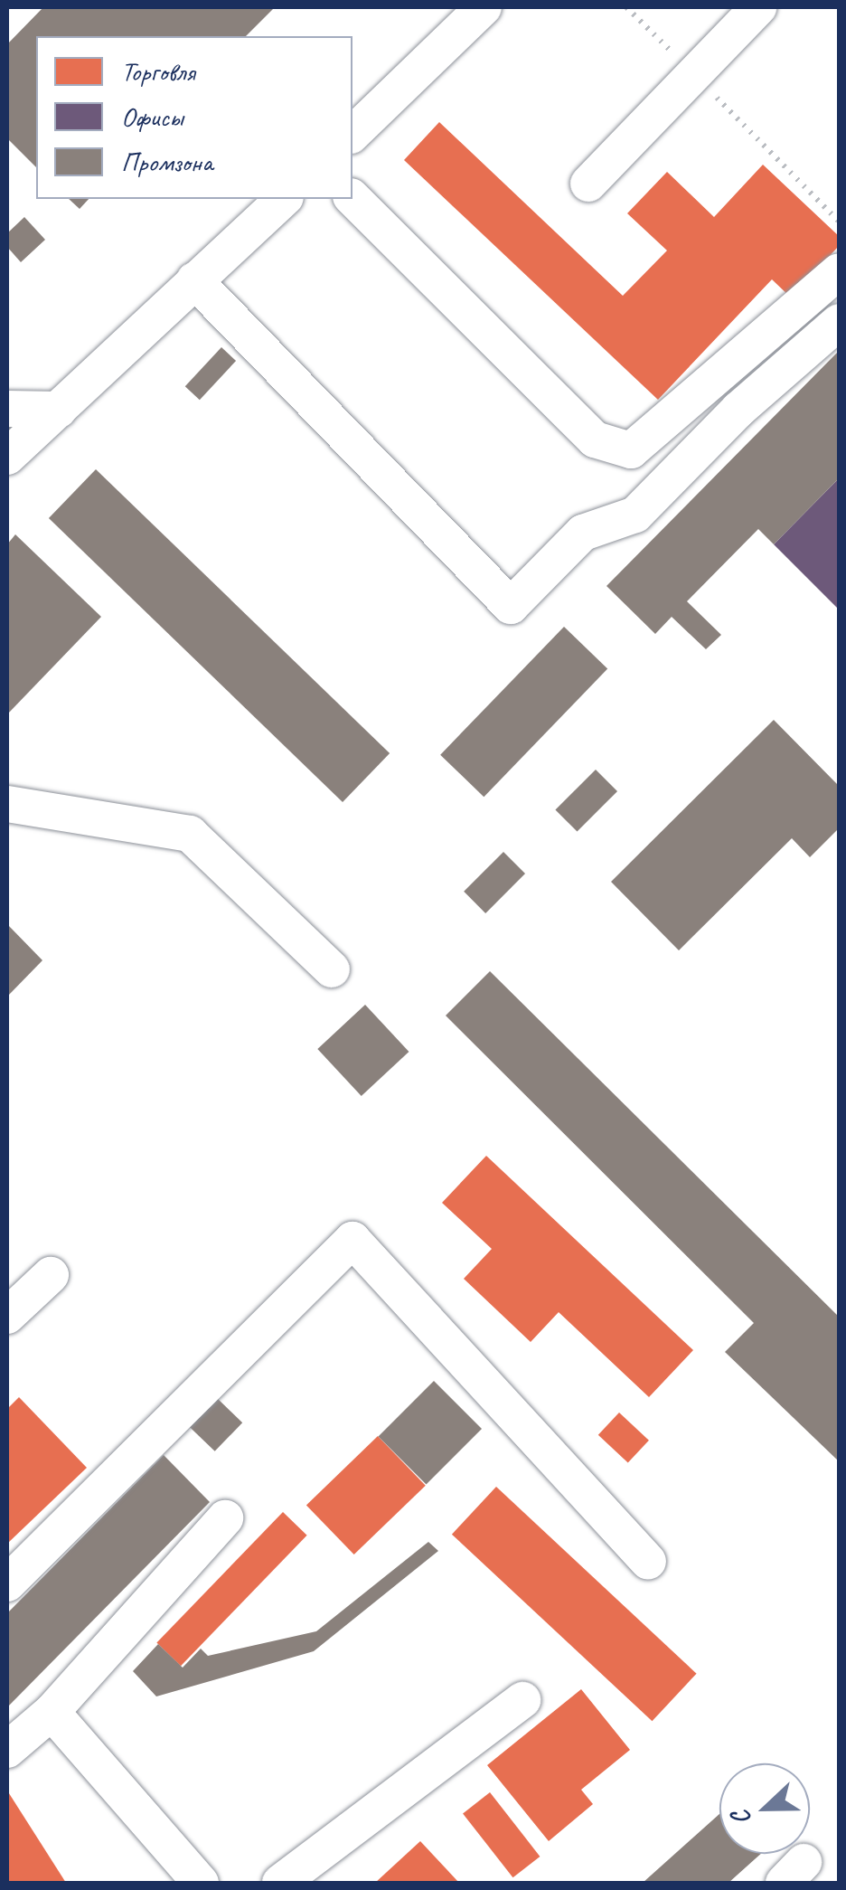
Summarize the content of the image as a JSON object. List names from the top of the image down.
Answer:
{
  "legend": ["Торговля", "Офисы", "Промзона"],
  "north": "left"
}
